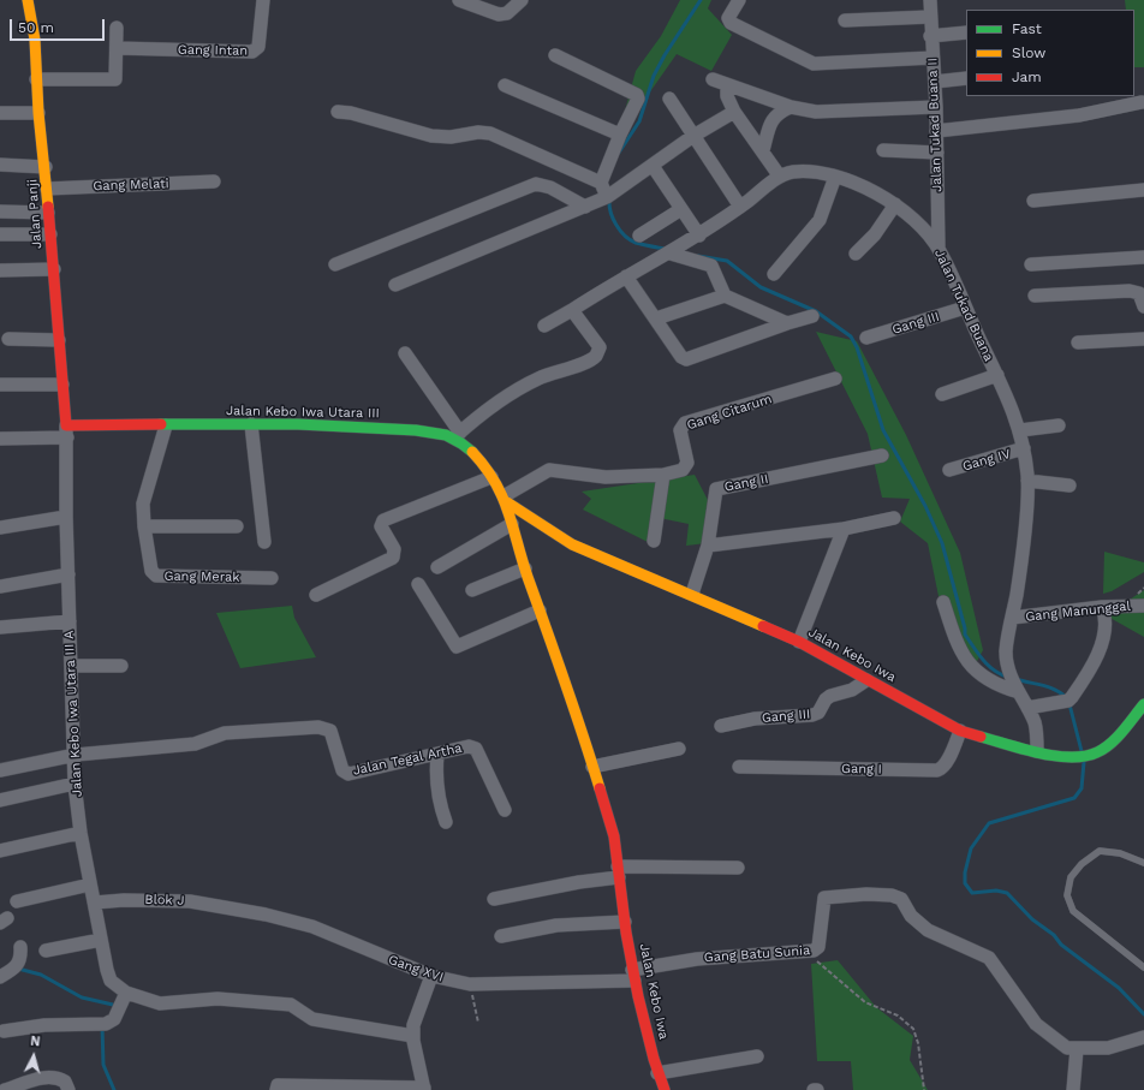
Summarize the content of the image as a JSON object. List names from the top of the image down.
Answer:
{
  "streets": {
    "street": [
      "Gang Intan",
      "Jalan Tukad Buana II",
      "Gang Melati",
      "Jalan Panji",
      "Jalan Tukad Buana",
      "Gang III",
      "Jalan Kebo Iwa Utara III",
      "Gang Citarum",
      "Gang IV",
      "Gang II",
      "Gang Merak",
      "Gang Manunggal",
      "Jalan Kebo Iwa",
      "Jalan Kebo Iwa Utara III A",
      "Jalan Tegal Artha",
      "Gang I",
      "Blok J",
      "Gang Batu Sunia",
      "Gang XVI"
    ]
  },
  "crossings": [
    ["Jalan Tukad Buana II", "Jalan Tukad Buana"],
    ["Gang Melati", "Jalan Panji"],
    ["Jalan Panji", "Jalan Kebo Iwa Utara III"],
    ["Jalan Panji", "Jalan Kebo Iwa Utara III A"],
    ["Jalan Tukad Buana", "Gang III"],
    ["Jalan Tukad Buana", "Gang IV"],
    ["Jalan Tukad Buana", "Gang Manunggal"],
    ["Jalan Tukad Buana", "Jalan Kebo Iwa"],
    ["Gang III", "Jalan Kebo Iwa"],
    ["Jalan Kebo Iwa Utara III", "Gang Merak"],
    ["Jalan Kebo Iwa Utara III", "Jalan Kebo Iwa Utara III A"],
    ["Gang II", "Jalan Kebo Iwa"],
    ["Jalan Kebo Iwa", "Gang I"],
    ["Jalan Kebo Iwa", "Gang Batu Sunia"],
    ["Jalan Kebo Iwa", "Gang XVI"],
    ["Jalan Kebo Iwa Utara III A", "Jalan Tegal Artha"],
    ["Jalan Kebo Iwa Utara III A", "Blok J"],
    ["Blok J", "Gang XVI"],
    ["Gang Batu Sunia", "Gang XVI"]
  ],
  "legend": ["Fast", "Slow", "Jam"],
  "scale_bar": "50 m",
  "north": "top"
}
